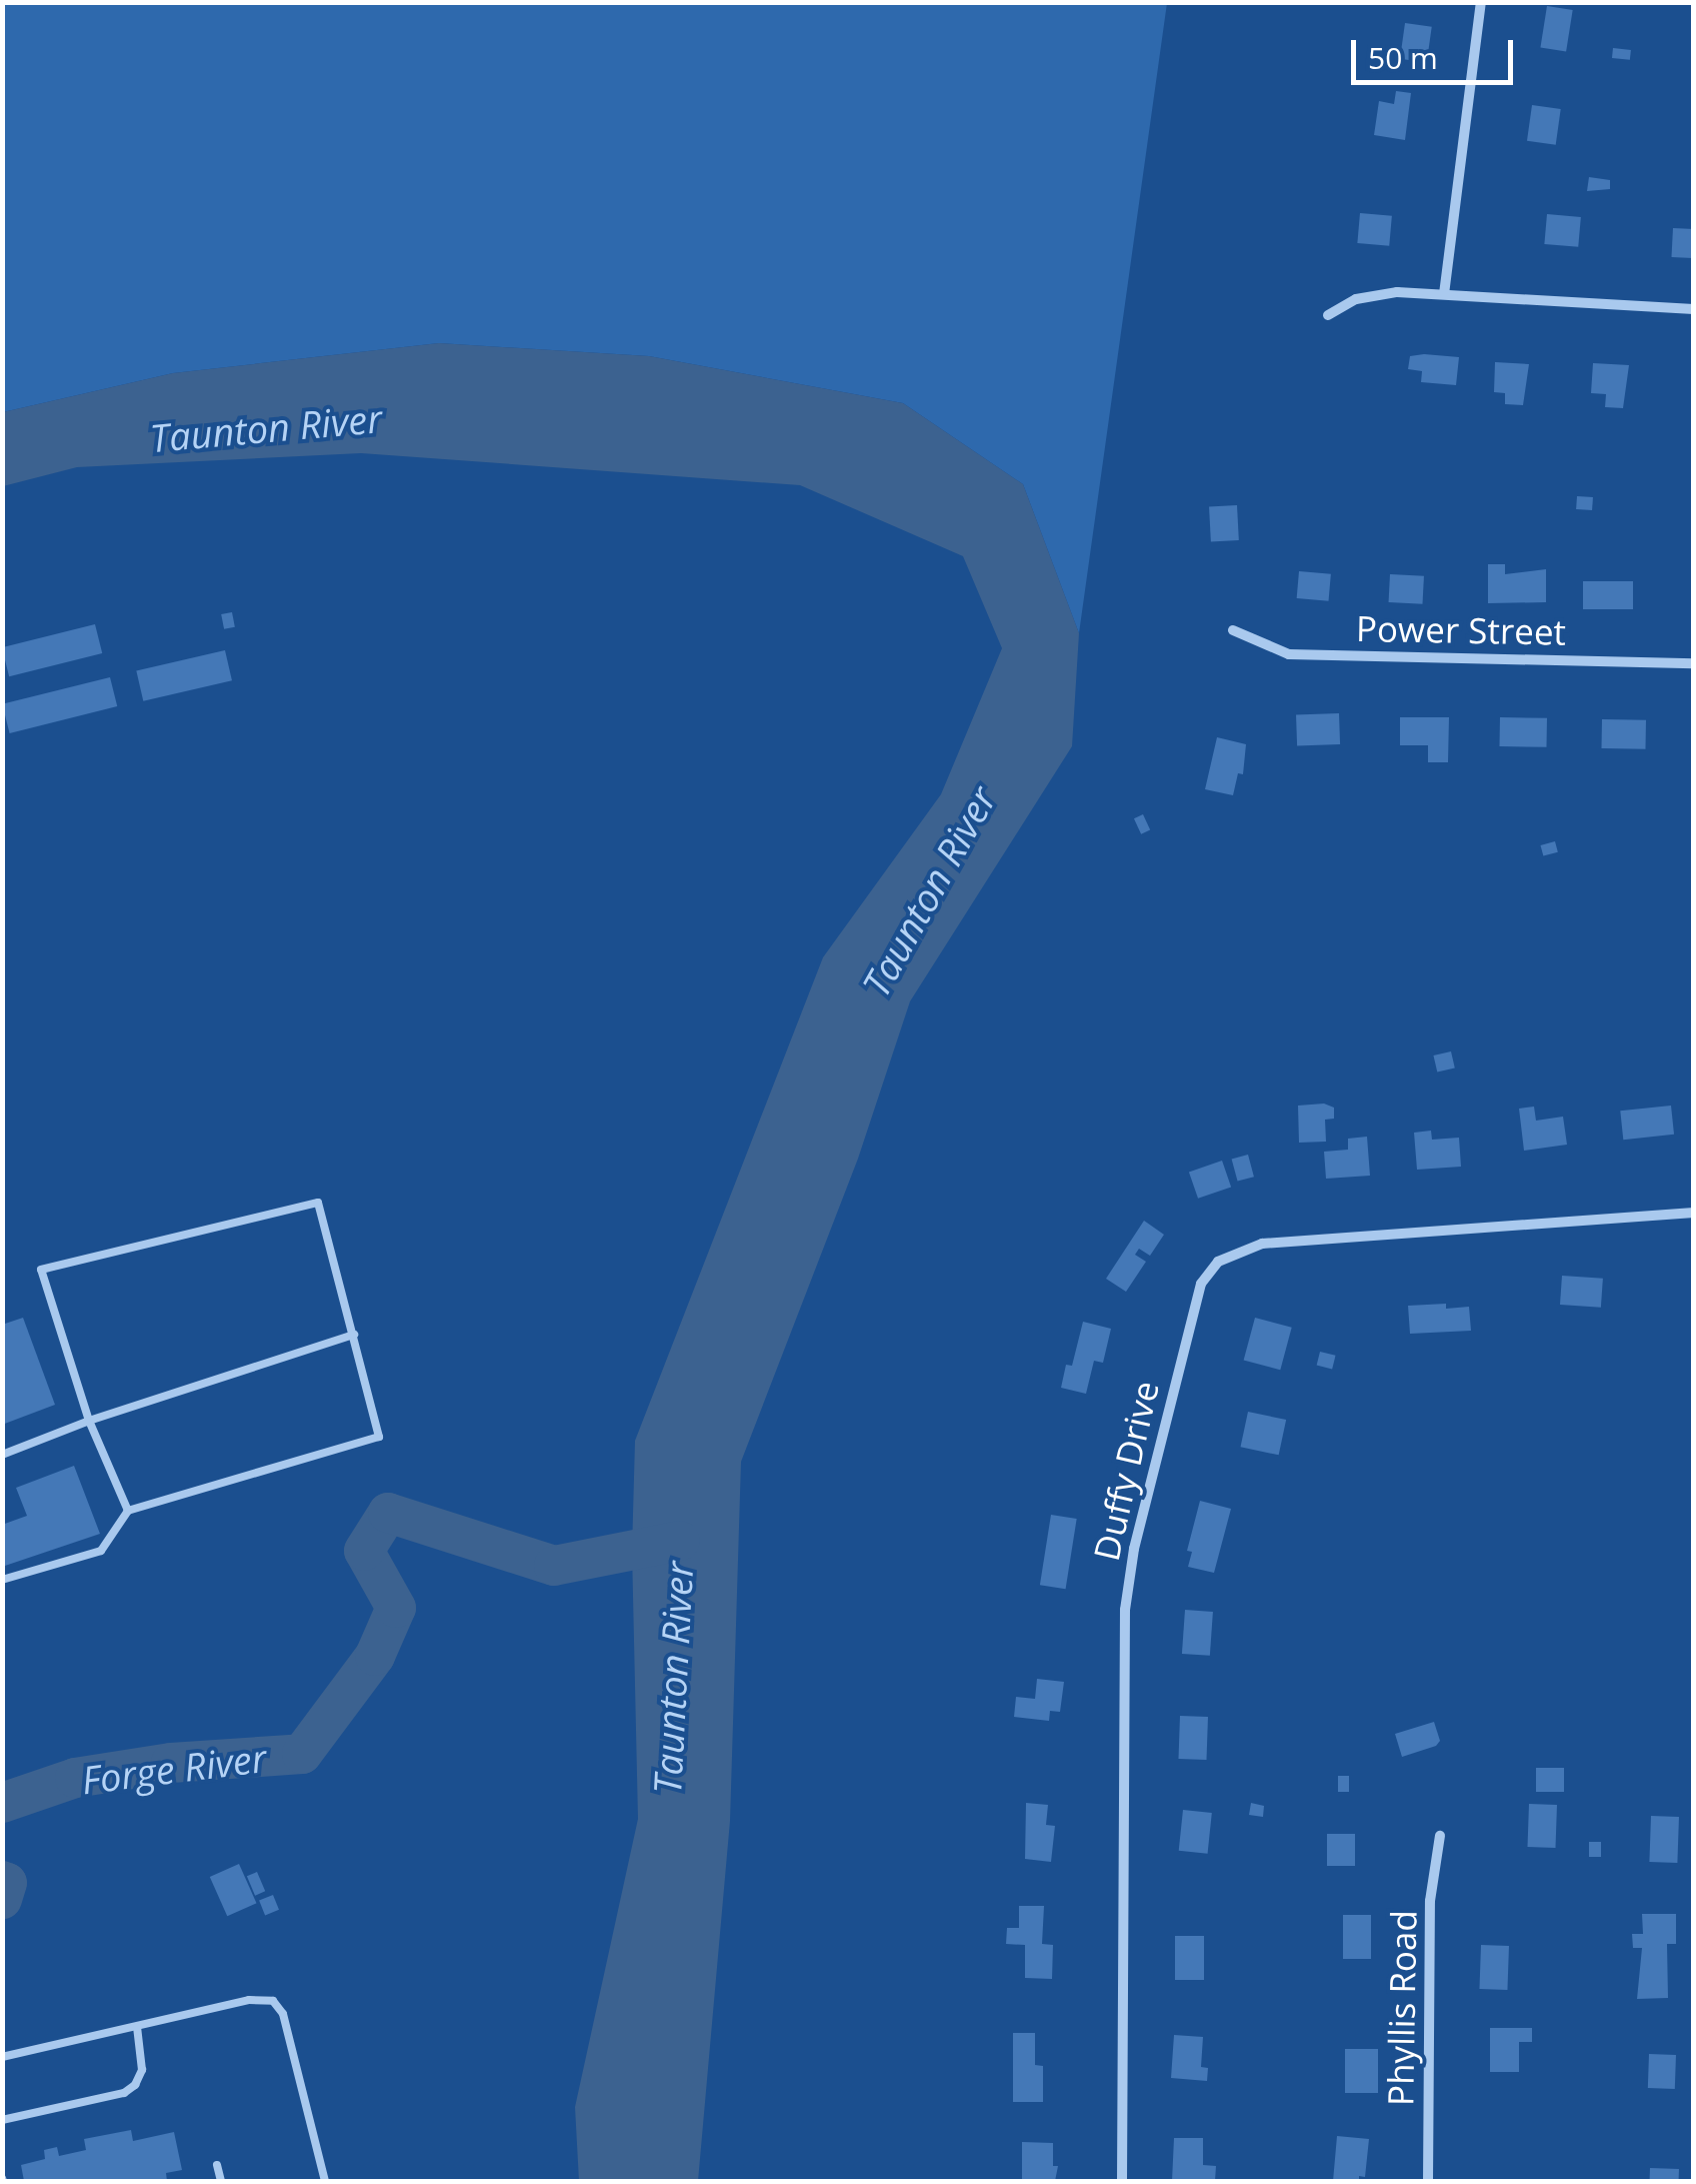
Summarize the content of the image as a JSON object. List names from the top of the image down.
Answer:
{
  "streets": {
    "street": ["Power Street", "Duffy Drive", "Phyllis Road"]
  },
  "water": ["Taunton River", "Forge River"],
  "scale_bar": "50 m"
}
